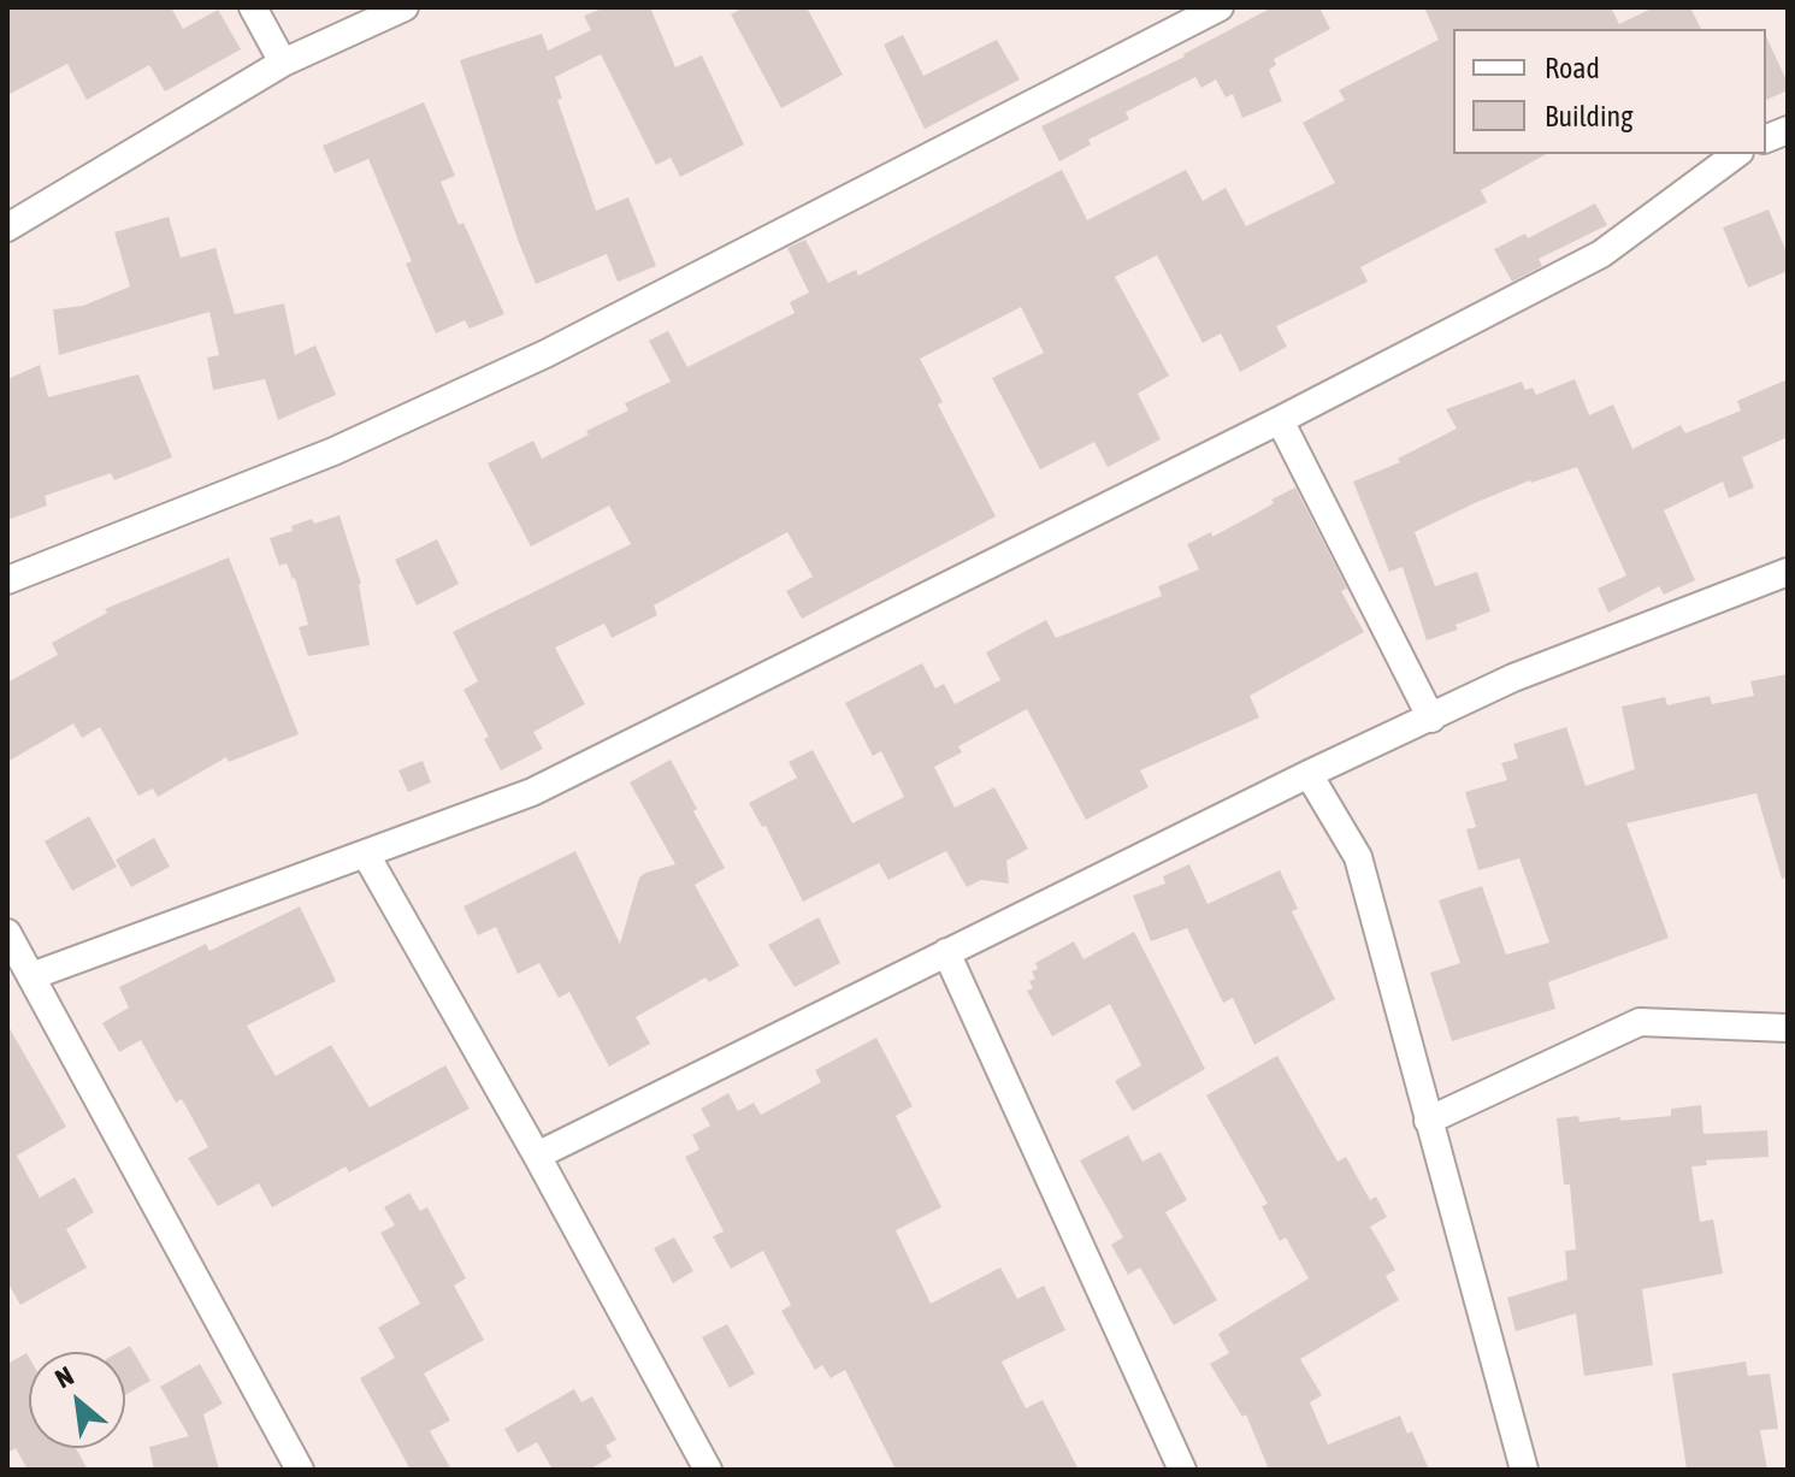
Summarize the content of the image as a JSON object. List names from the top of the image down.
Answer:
{
  "legend": ["Road", "Building"],
  "north": "top left"
}
